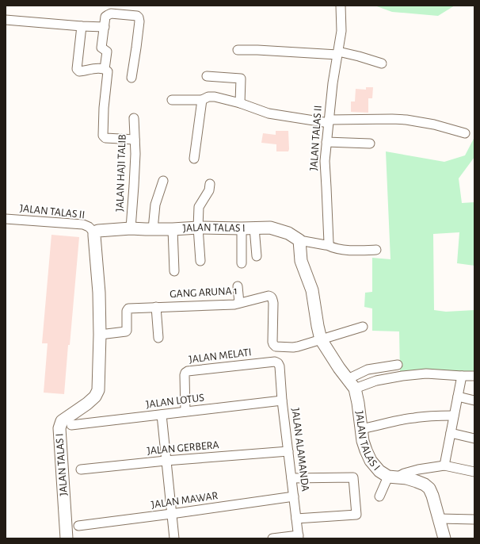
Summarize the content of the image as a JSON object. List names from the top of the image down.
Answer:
{
  "streets": {
    "street": [
      "JALAN TALAS II",
      "JALAN HAJI TALIB",
      "JALAN TALAS I",
      "GANG ARUNA 1",
      "JALAN MELATI",
      "JALAN LOTUS",
      "JALAN GERBERA",
      "JALAN ALAMANDA",
      "JALAN MAWAR"
    ]
  },
  "crossings": [
    ["JALAN TALAS II", "JALAN TALAS I"],
    ["JALAN HAJI TALIB", "JALAN TALAS I"],
    ["JALAN TALAS I", "GANG ARUNA 1"],
    ["JALAN MELATI", "JALAN LOTUS"],
    ["JALAN MELATI", "JALAN ALAMANDA"],
    ["JALAN LOTUS", "JALAN ALAMANDA"],
    ["JALAN GERBERA", "JALAN ALAMANDA"],
    ["JALAN ALAMANDA", "JALAN MAWAR"]
  ]
}
